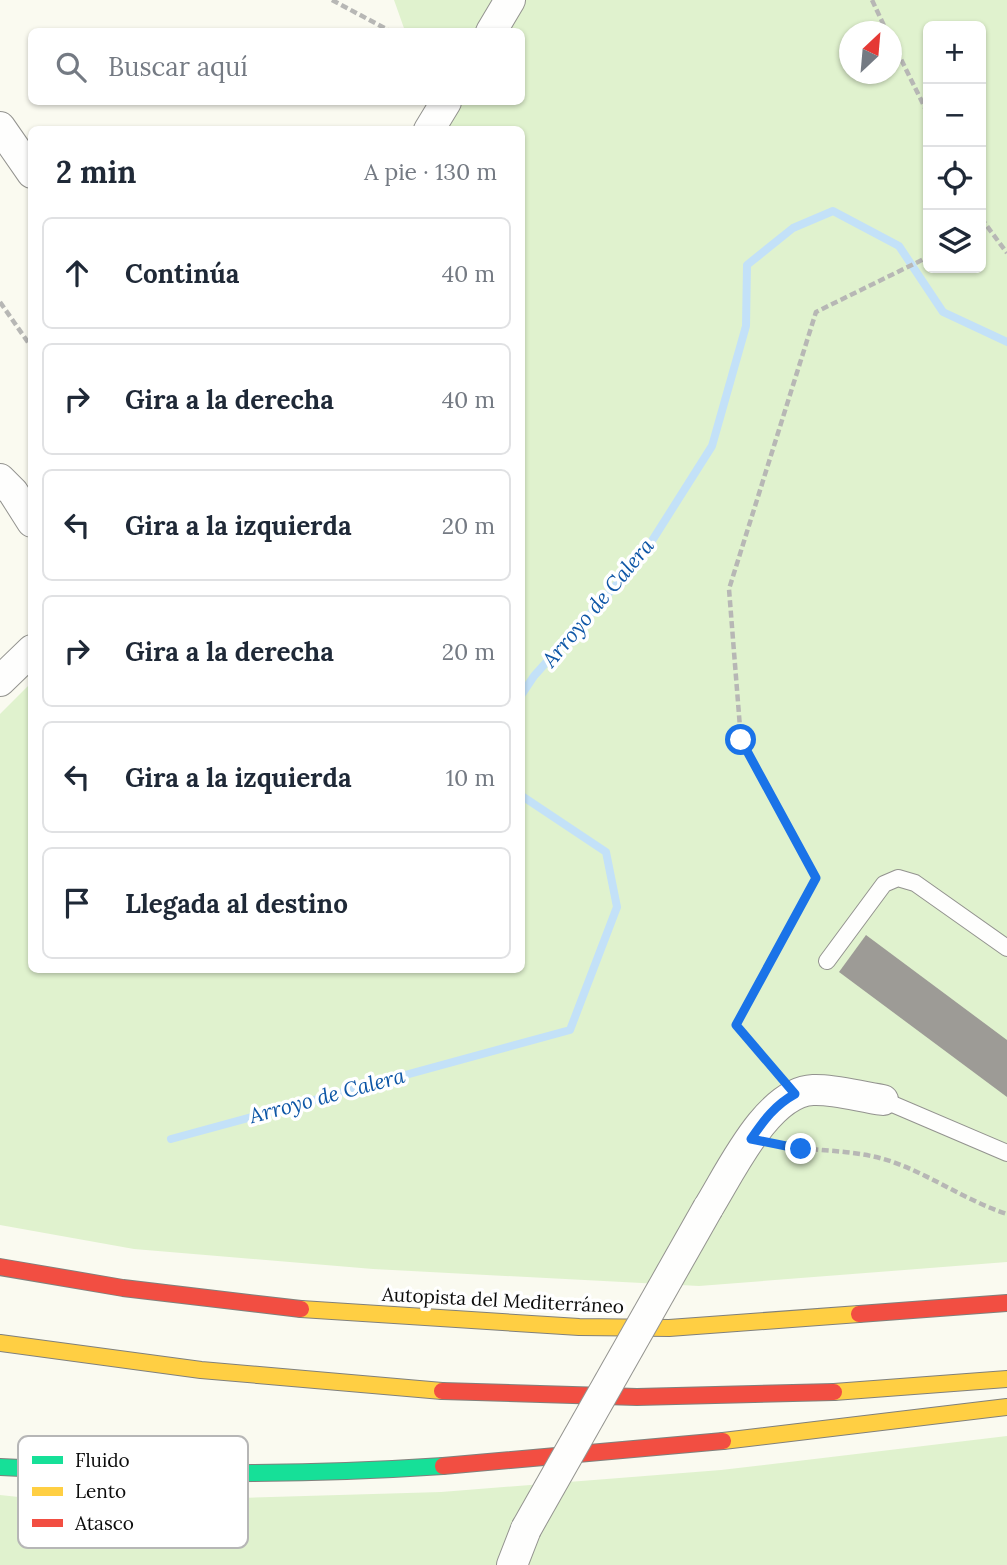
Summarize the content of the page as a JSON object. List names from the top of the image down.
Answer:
{
  "streets": {
    "highway": ["Autopista del Mediterráneo"]
  },
  "water": ["Arroyo de Calera"],
  "legend": ["Fluido", "Lento", "Atasco"],
  "north": "top right",
  "page": {
    "map_buttons": ["+", "−"],
    "search": "Buscar aquí",
    "heading": ["2 min", "A pie · 130 m"],
    "list": [
      ["Continúa", "40 m"],
      ["Gira a la derecha", "40 m"],
      ["Gira a la izquierda", "20 m"],
      ["Gira a la derecha", "20 m"],
      ["Gira a la izquierda", "10 m"],
      "Llegada al destino"
    ]
  }
}
